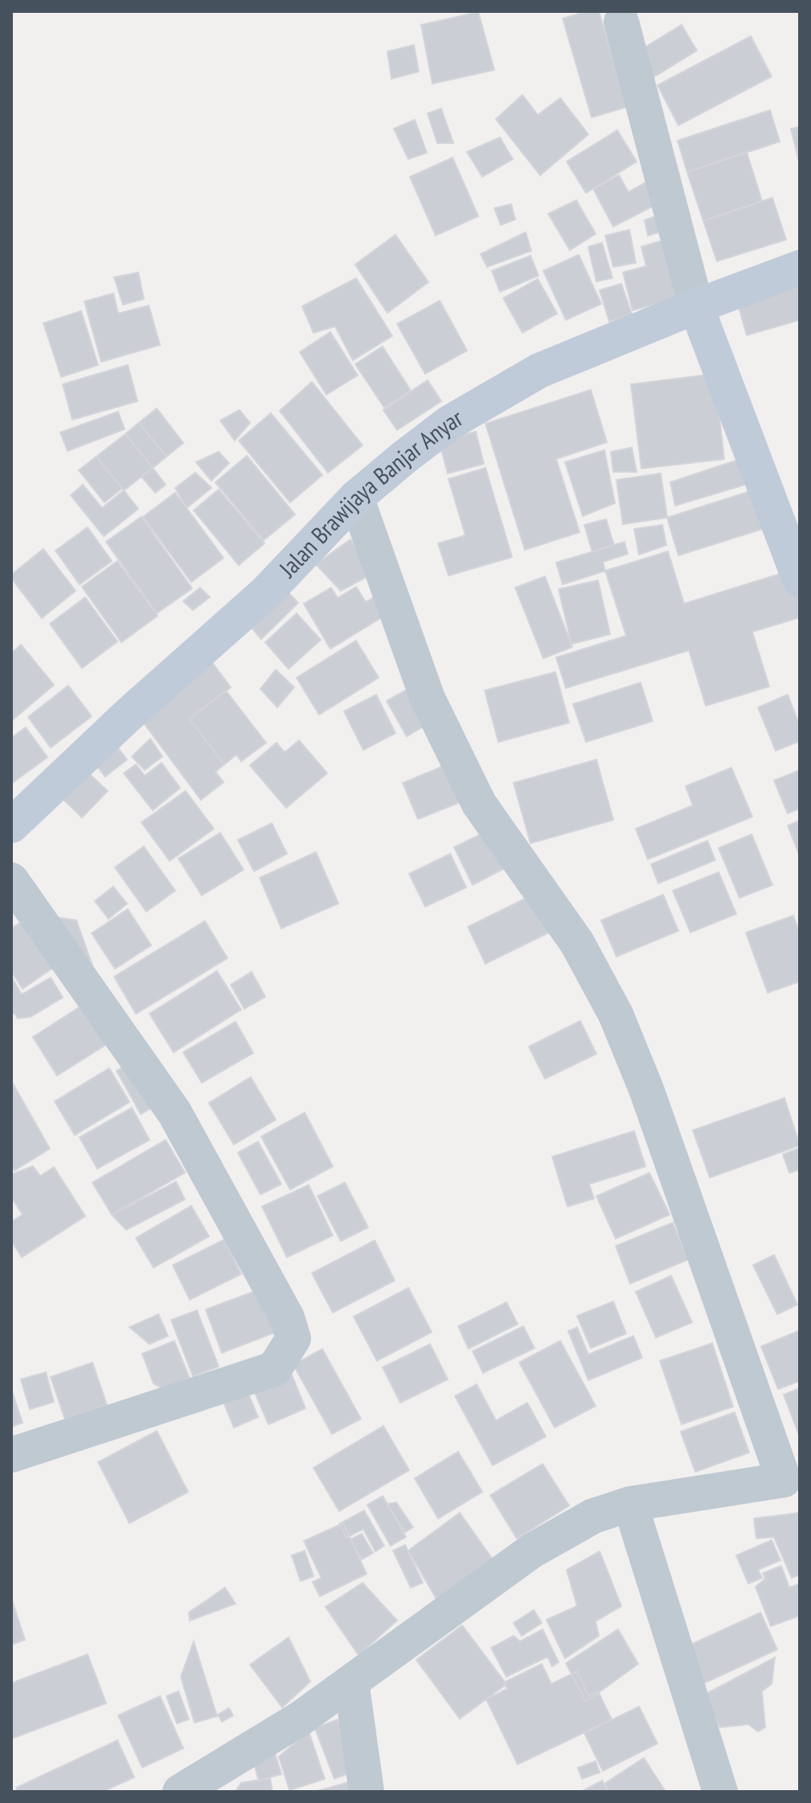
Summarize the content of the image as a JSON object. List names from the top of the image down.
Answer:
{
  "streets": {
    "street": ["Jalan Brawijaya Banjar Anyar"]
  }
}
